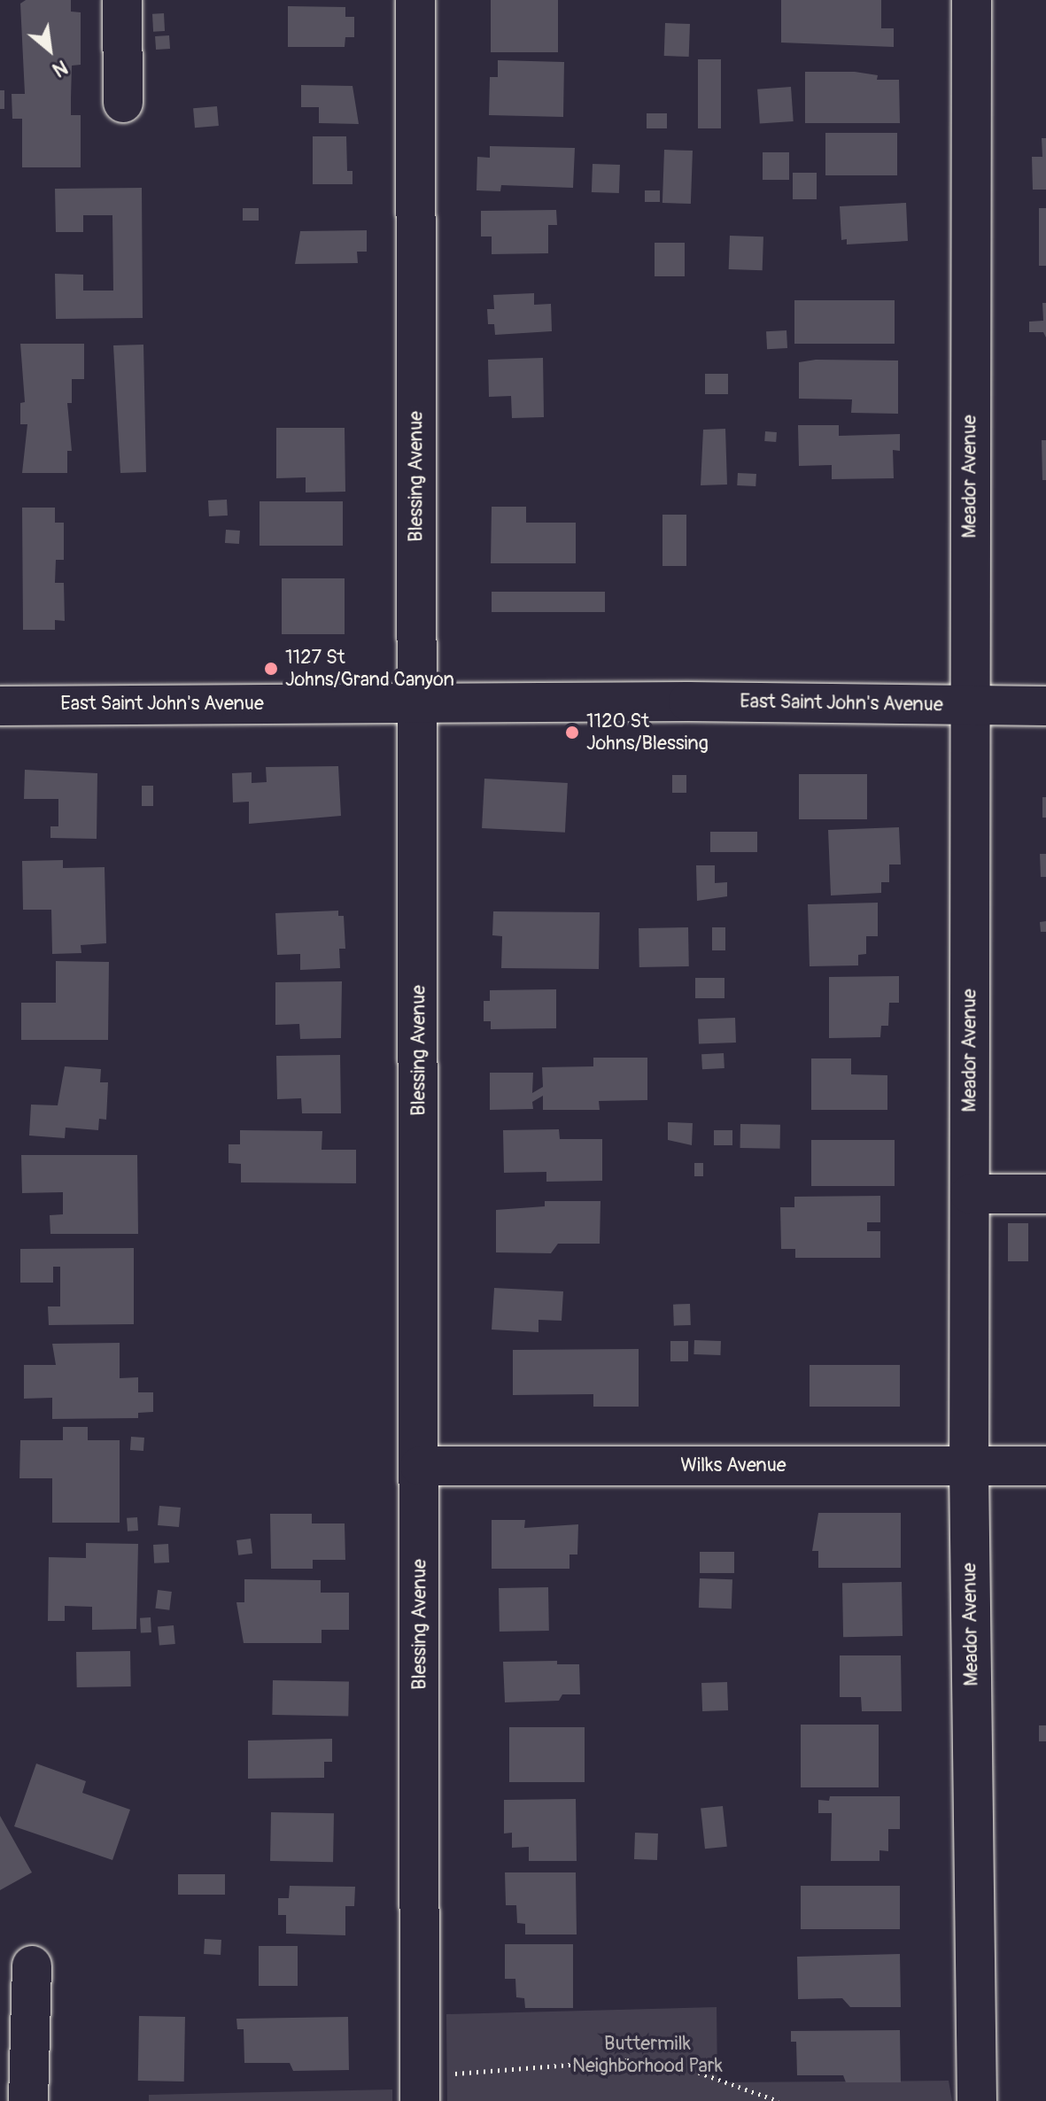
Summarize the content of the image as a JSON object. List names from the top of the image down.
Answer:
{
  "streets": {
    "street": [
      "Blessing Avenue",
      "Meador Avenue",
      "East Saint John's Avenue",
      "Wilks Avenue"
    ]
  },
  "crossings": [
    ["Blessing Avenue", "East Saint John's Avenue"],
    ["Blessing Avenue", "Wilks Avenue"],
    ["Meador Avenue", "East Saint John's Avenue"],
    ["Meador Avenue", "Wilks Avenue"]
  ],
  "parks": ["Buttermilk Neighborhood Park"],
  "places": ["1127 St Johns/Grand Canyon", "1120 St Johns/Blessing"],
  "north": "bottom right"
}
